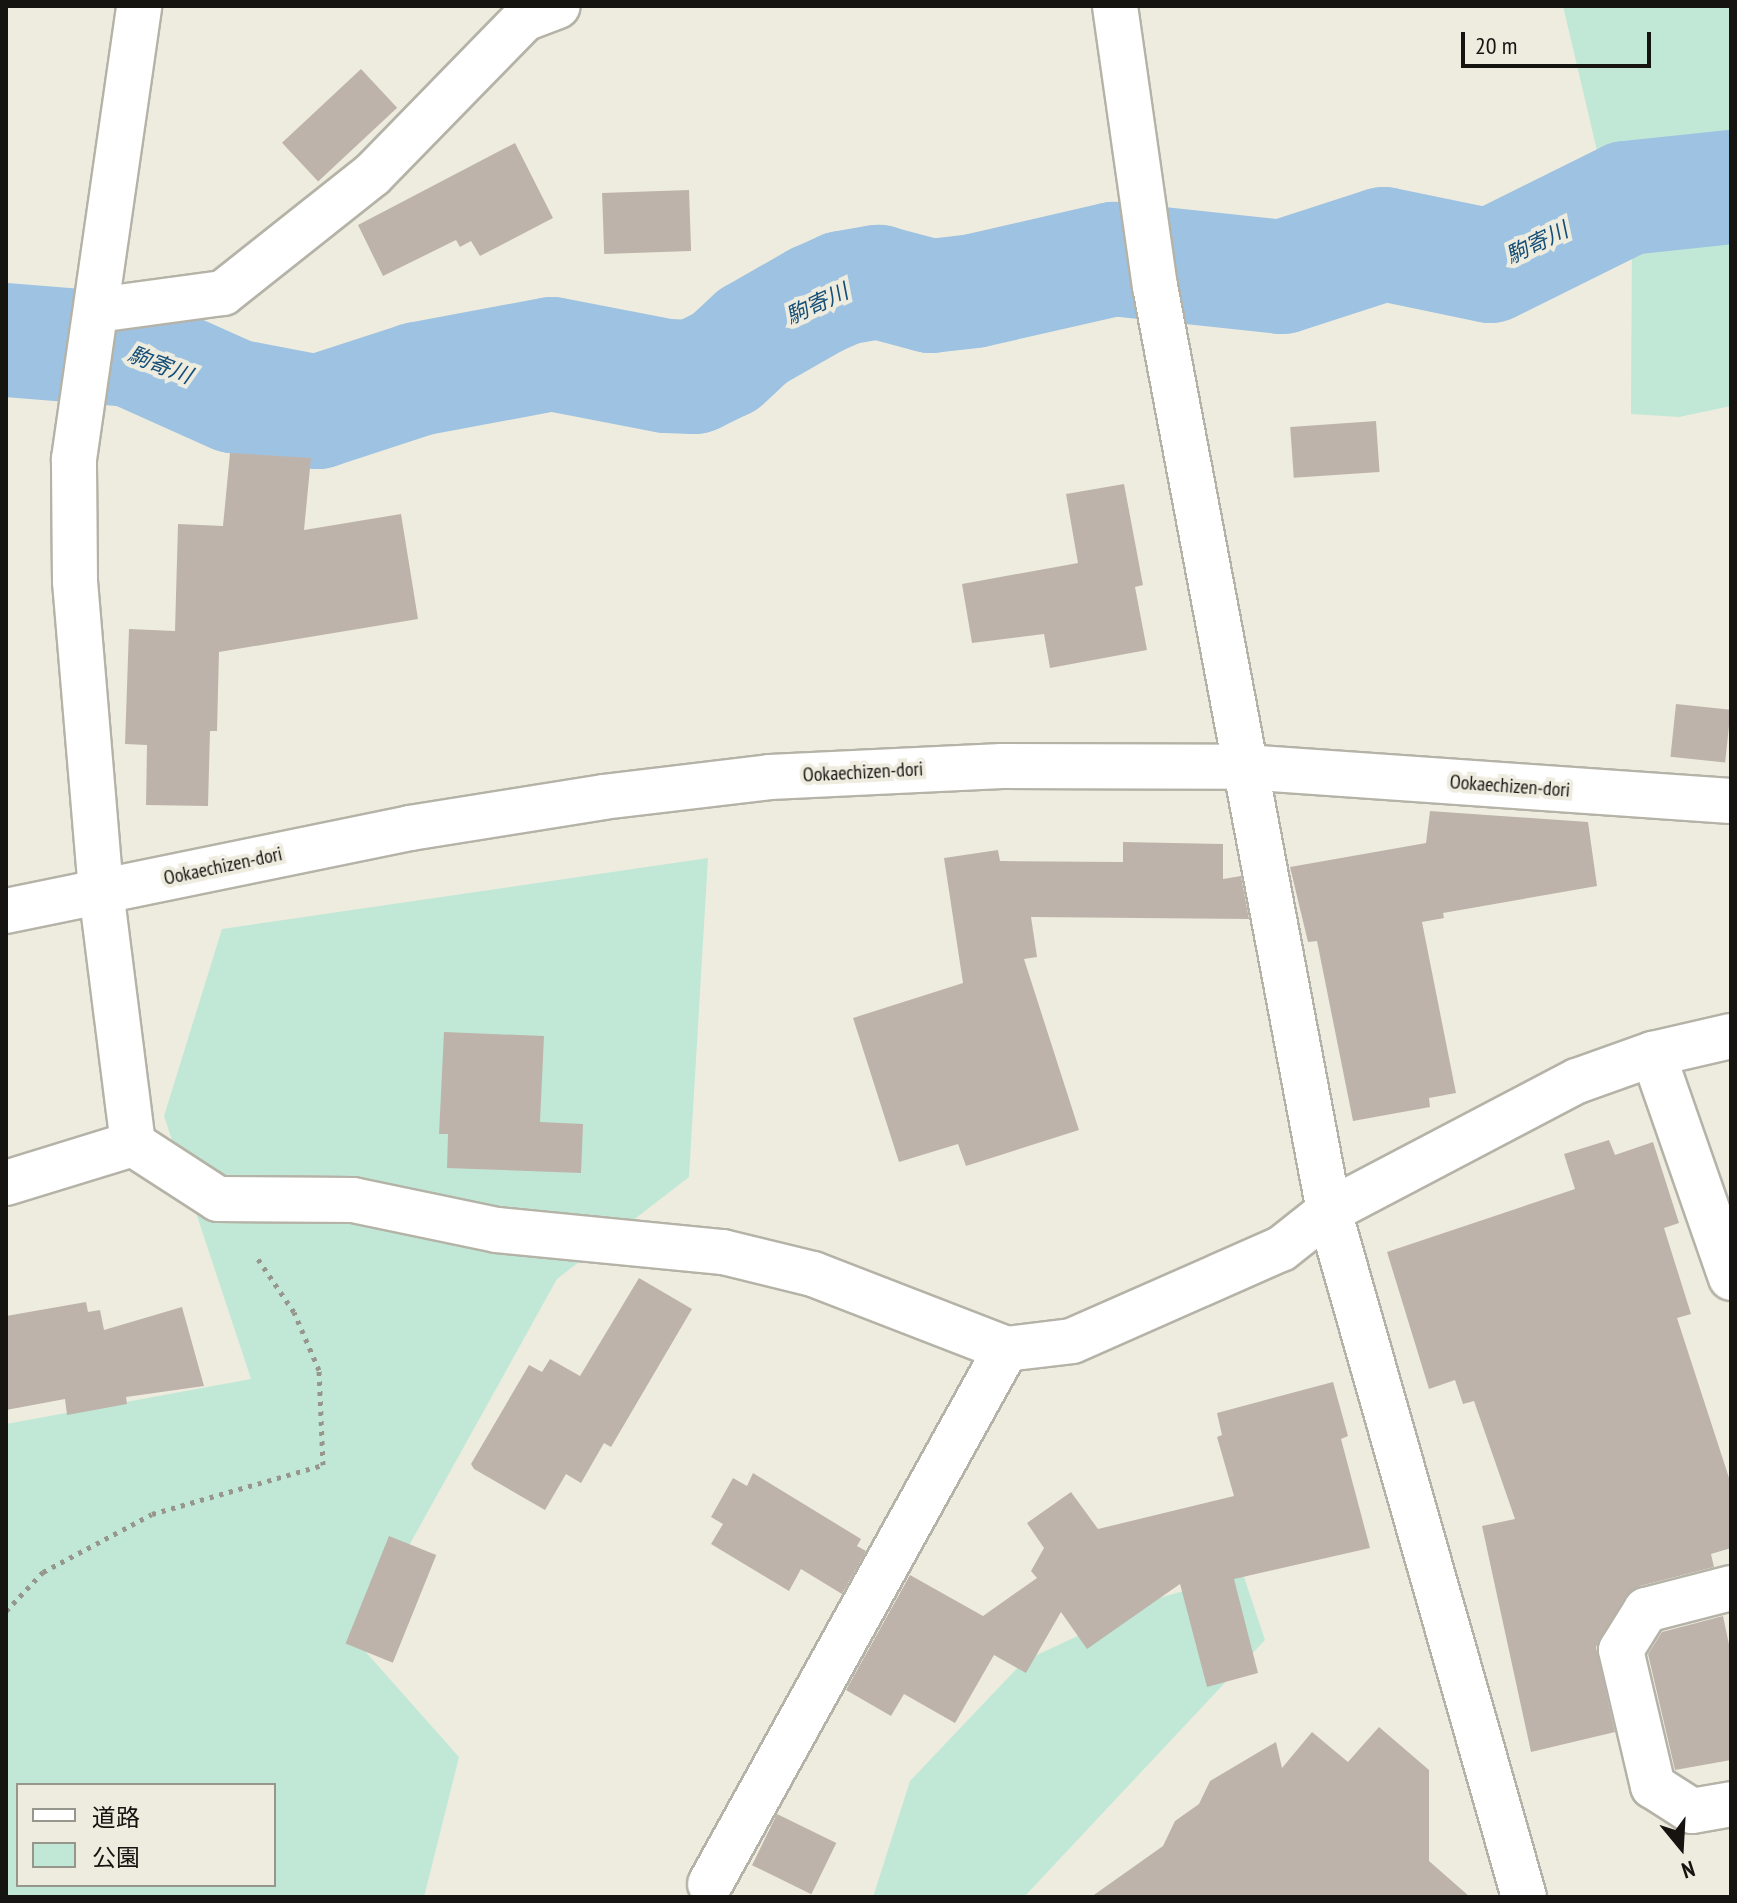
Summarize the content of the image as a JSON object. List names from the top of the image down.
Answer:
{
  "streets": {
    "street": ["Ookaechizen-dori"]
  },
  "water": ["駒寄川"],
  "legend": ["道路", "公園"],
  "scale_bar": "20 m",
  "north": "bottom"
}
